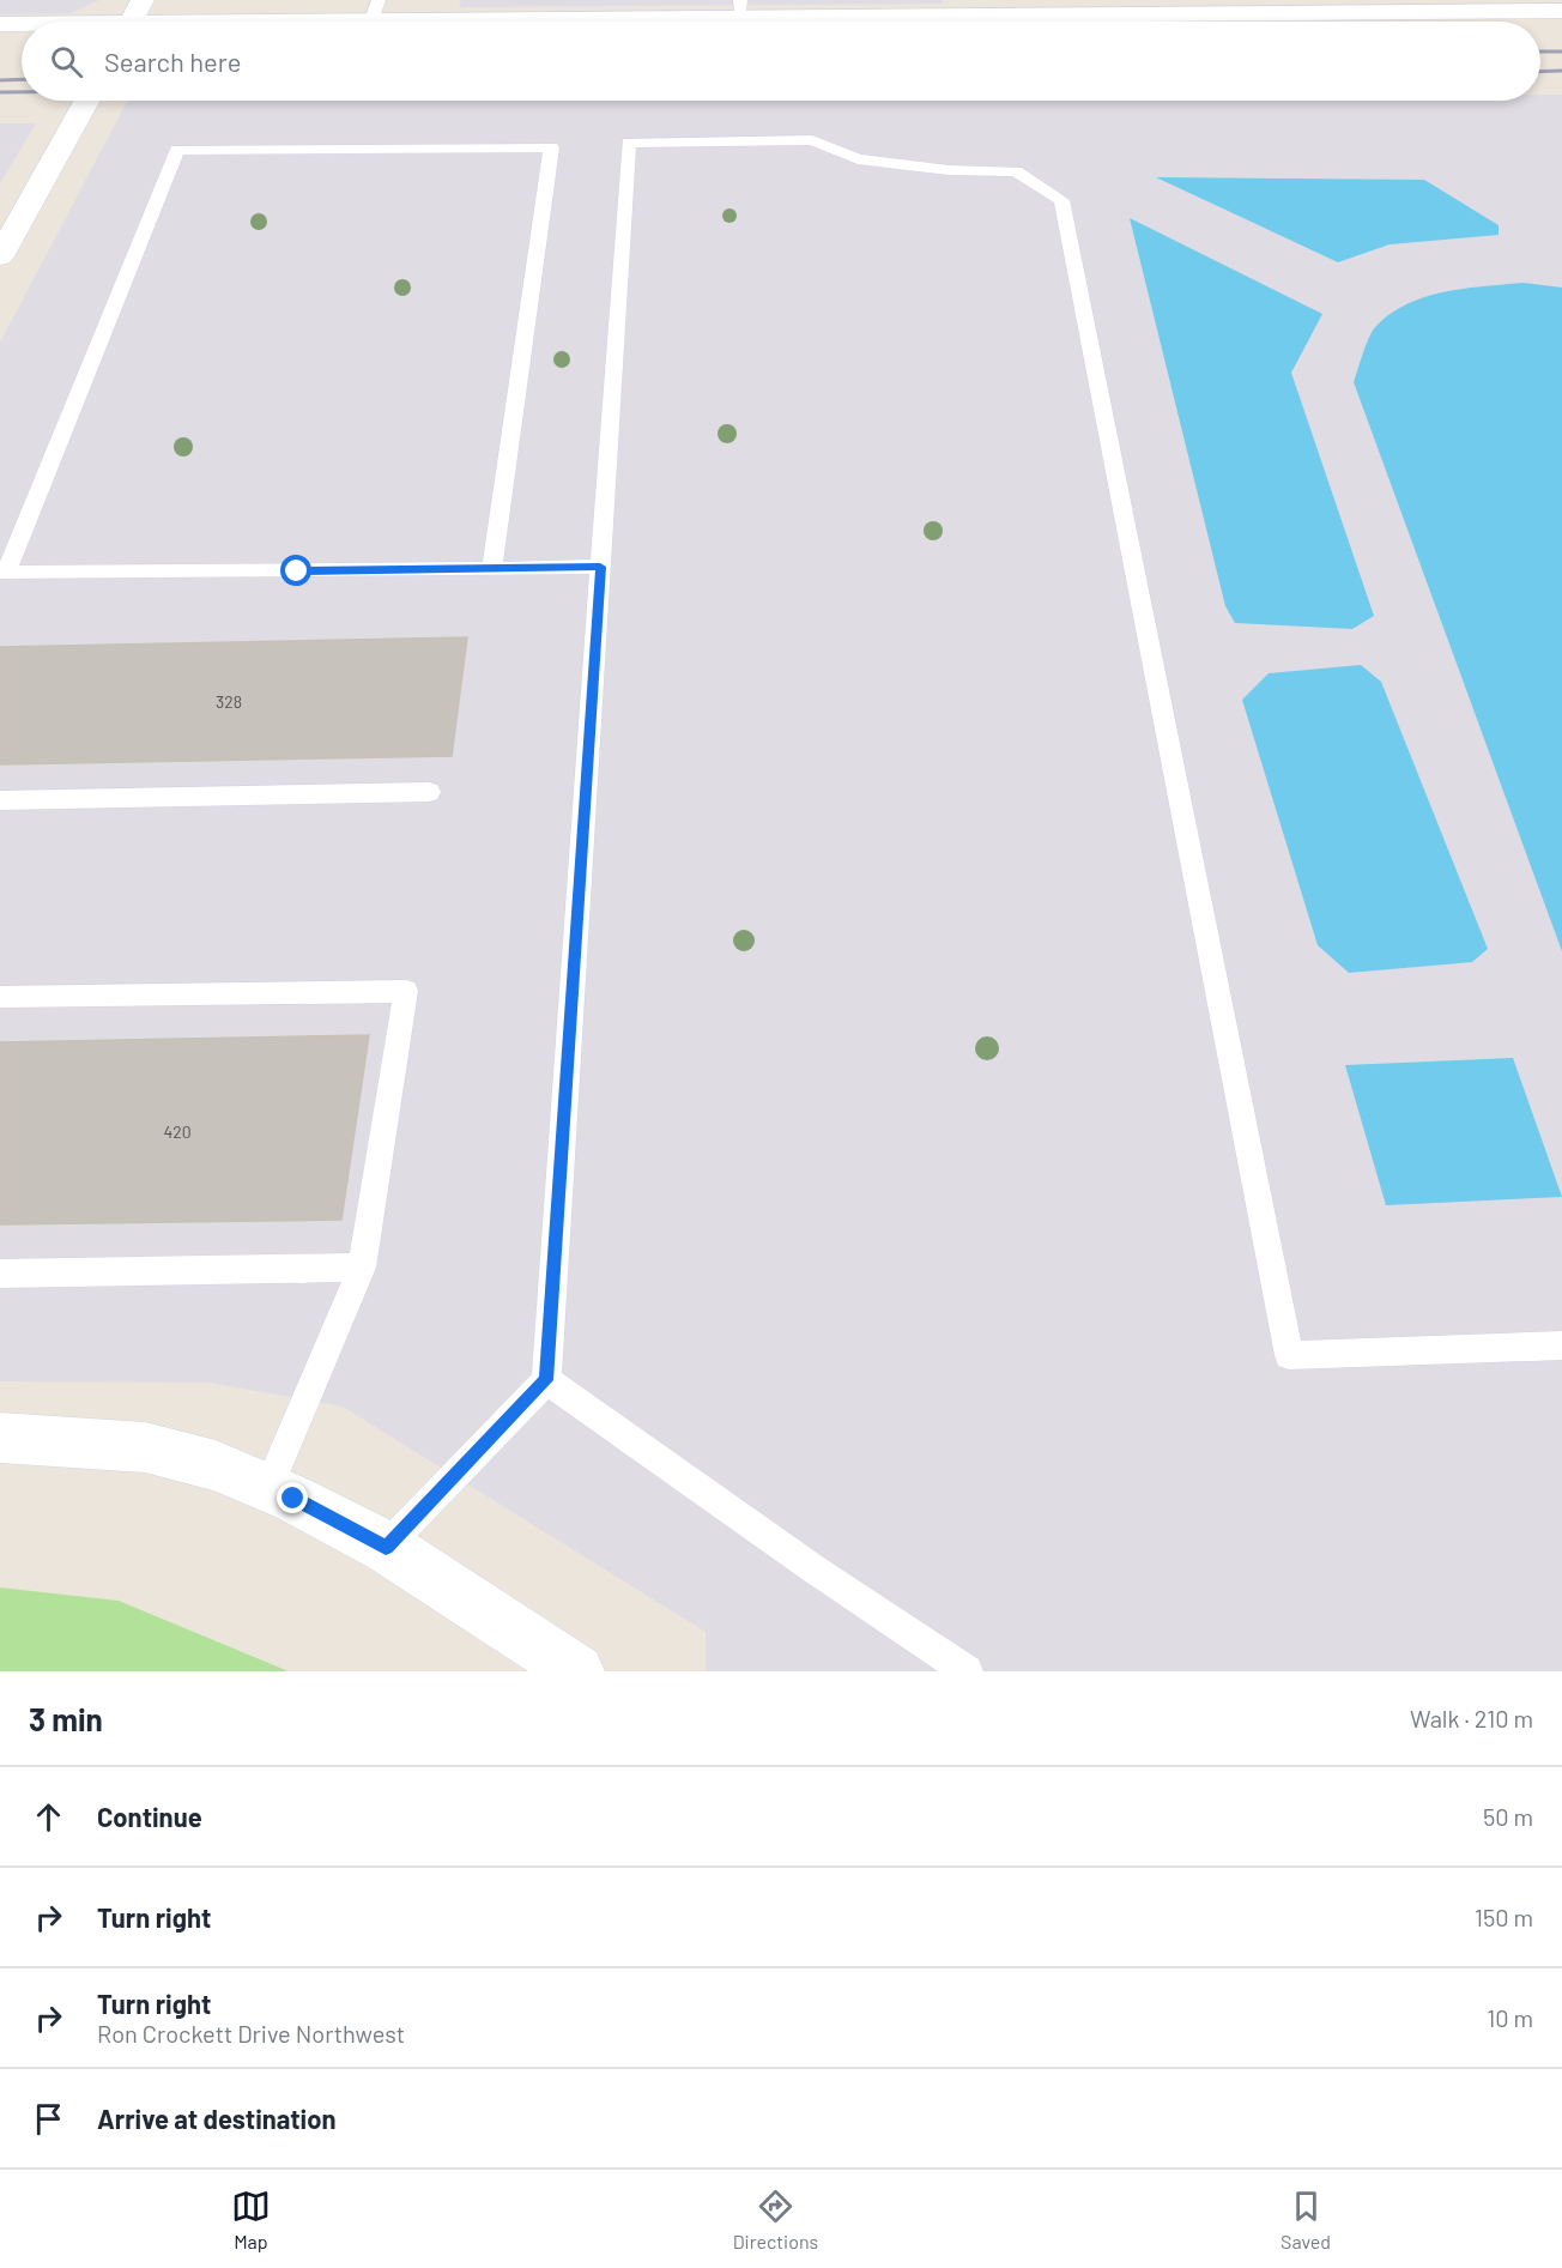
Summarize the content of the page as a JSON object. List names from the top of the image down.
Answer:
{
  "house_numbers": ["328", "420"],
  "page": {
    "search": "Search here",
    "heading": ["3 min", "Walk · 210 m"],
    "list": [
      ["Continue", "50 m"],
      ["Turn right", "150 m"],
      ["Turn right", "Ron Crockett Drive Northwest", "10 m"],
      "Arrive at destination"
    ],
    "nav": ["Map", "Directions", "Saved"]
  }
}
